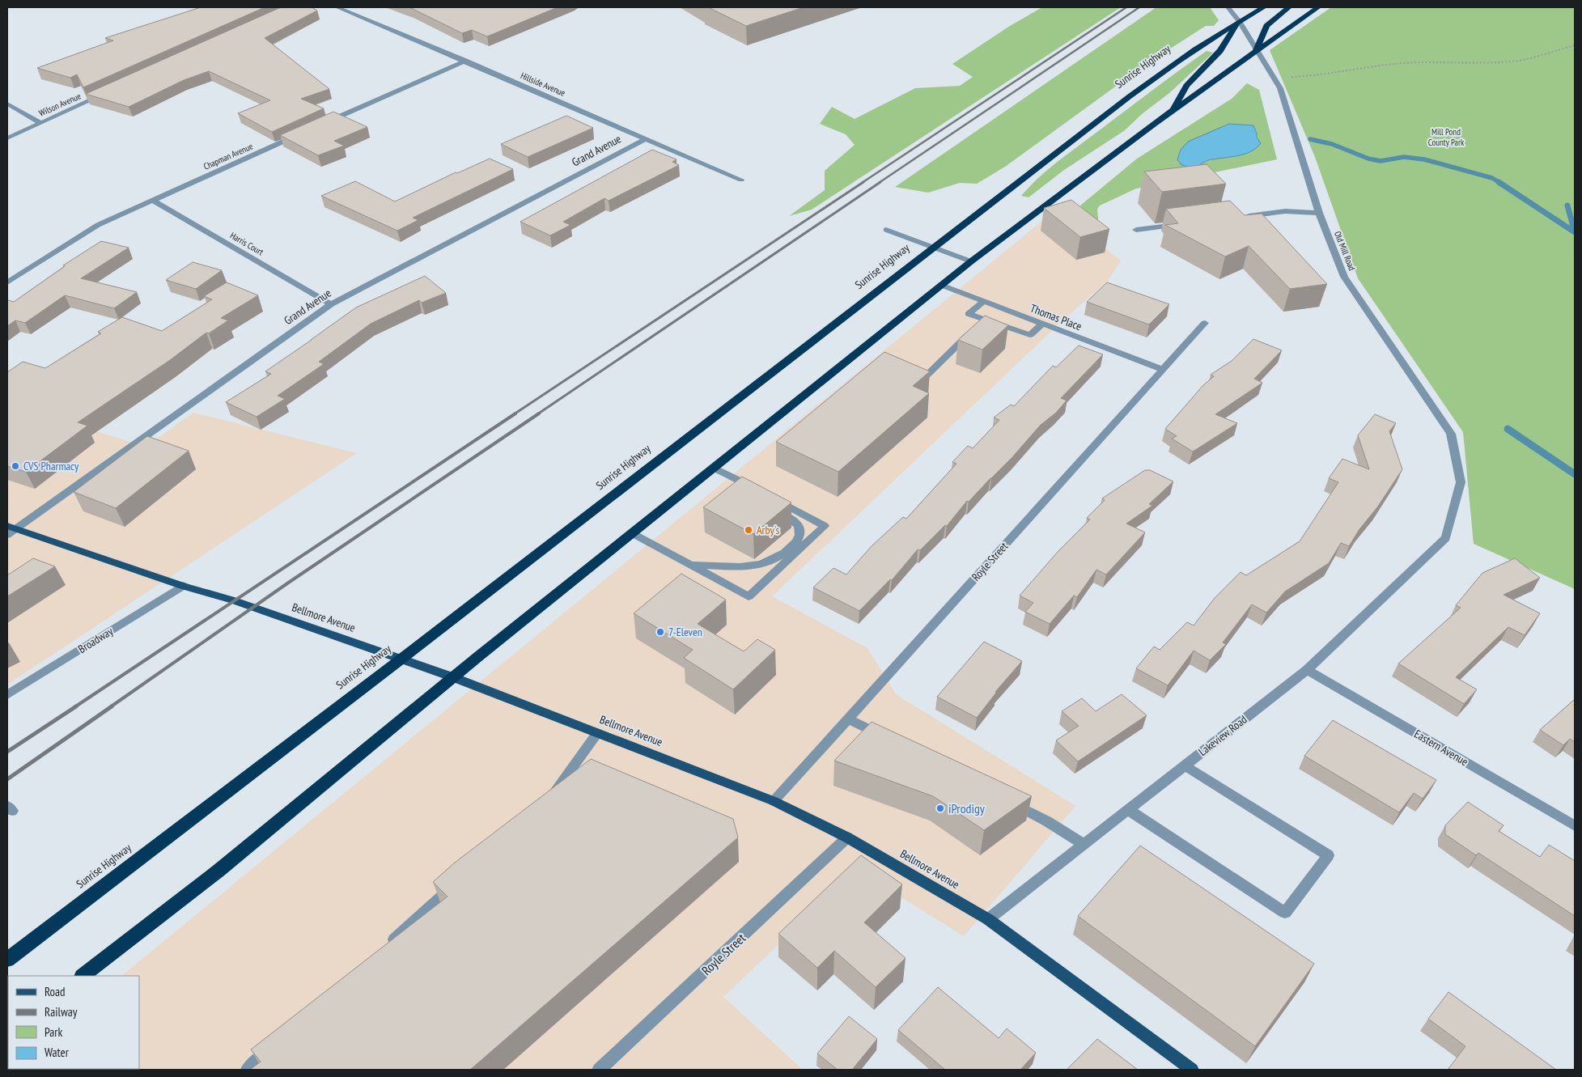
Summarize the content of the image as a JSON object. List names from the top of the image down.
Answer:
{
  "streets": {
    "highway": ["Sunrise Highway"],
    "main road": ["Bellmore Avenue"],
    "street": [
      "Hillside Avenue",
      "Wilson Avenue",
      "Grand Avenue",
      "Chapman Avenue",
      "Harris Court",
      "Old Mill Road",
      "Thomas Place",
      "Royle Street",
      "Broadway",
      "Lakeview Road",
      "Eastern Avenue"
    ]
  },
  "crossings": [
    ["Sunrise Highway", "Old Mill Road"],
    ["Sunrise Highway", "Bellmore Avenue"],
    ["Hillside Avenue", "Grand Avenue"],
    ["Grand Avenue", "Harris Court"],
    ["Grand Avenue", "Bellmore Avenue"],
    ["Chapman Avenue", "Harris Court"],
    ["Old Mill Road", "Lakeview Road"],
    ["Thomas Place", "Royle Street"],
    ["Royle Street", "Bellmore Avenue"],
    ["Bellmore Avenue", "Broadway"],
    ["Bellmore Avenue", "Lakeview Road"],
    ["Lakeview Road", "Eastern Avenue"]
  ],
  "parks": ["Mill Pond County Park"],
  "places": [
    "CVS Pharmacy",
    "Arby's",
    "7-Eleven",
    "iProdigy"
  ],
  "legend": [
    "Road",
    "Railway",
    "Park",
    "Water"
  ]
}
